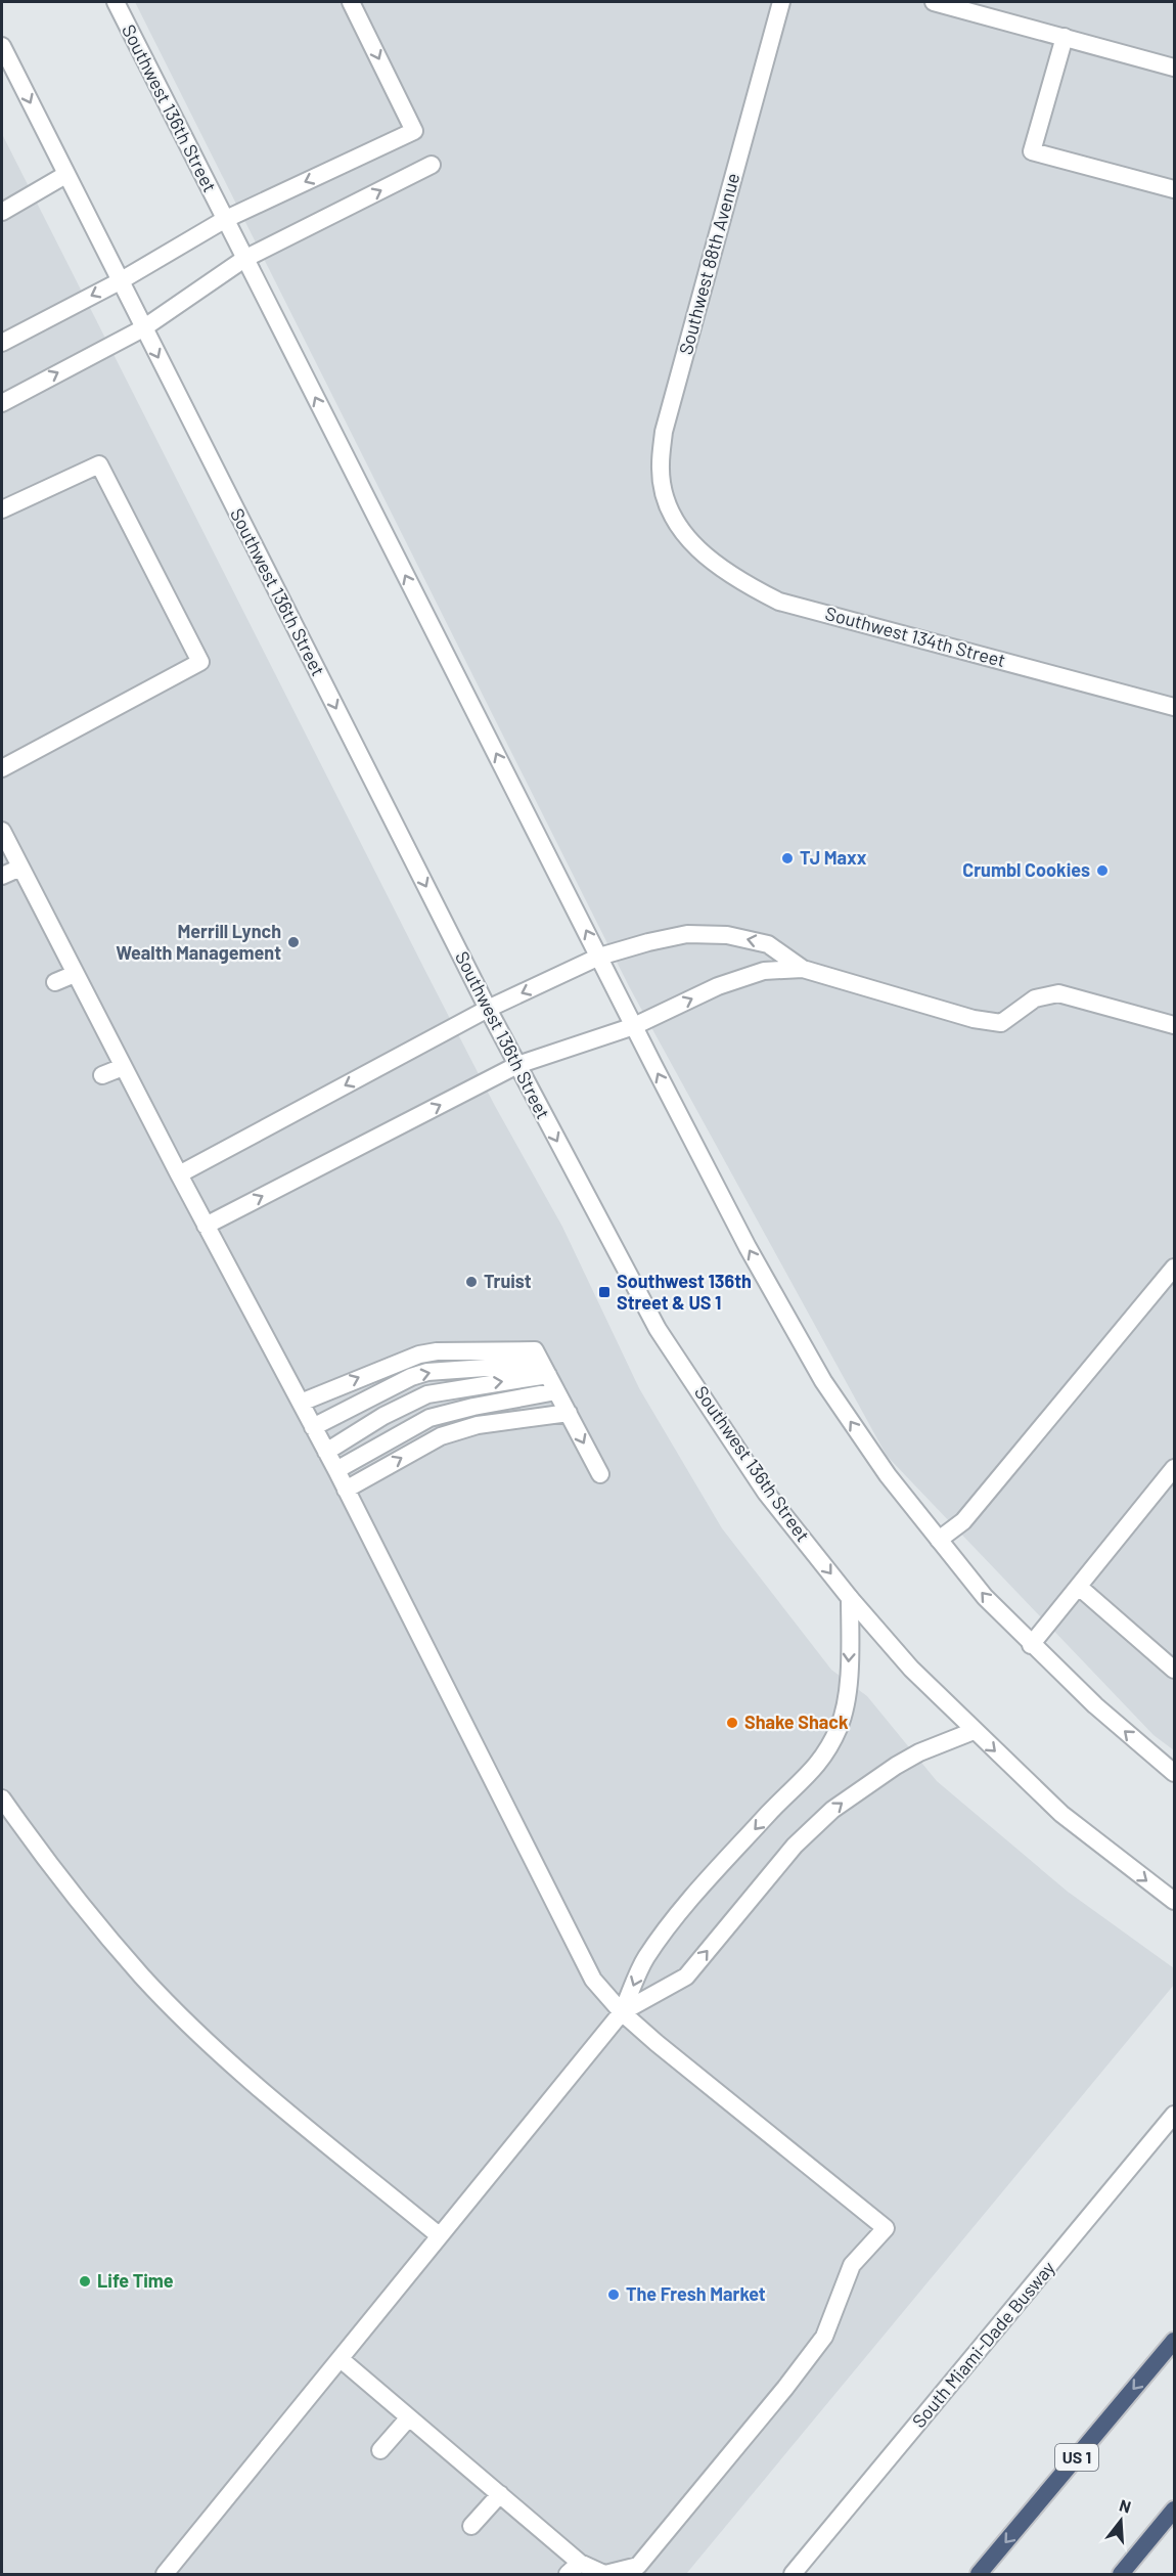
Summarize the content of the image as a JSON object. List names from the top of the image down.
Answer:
{
  "streets": {
    "highway": ["US 1"],
    "street": [
      "Southwest 136th Street",
      "Southwest 88th Avenue",
      "Southwest 134th Street",
      "South Miami-Dade Busway"
    ]
  },
  "crossings": [
    ["Southwest 88th Avenue", "Southwest 134th Street"]
  ],
  "places": {
    "other": [
      "TJ Maxx",
      "Crumbl Cookies",
      "Merrill Lynch Wealth Management",
      "Truist",
      "Shake Shack",
      "Life Time",
      "The Fresh Market"
    ],
    "transit": ["Southwest 136th Street & US 1"]
  },
  "north": "top"
}
